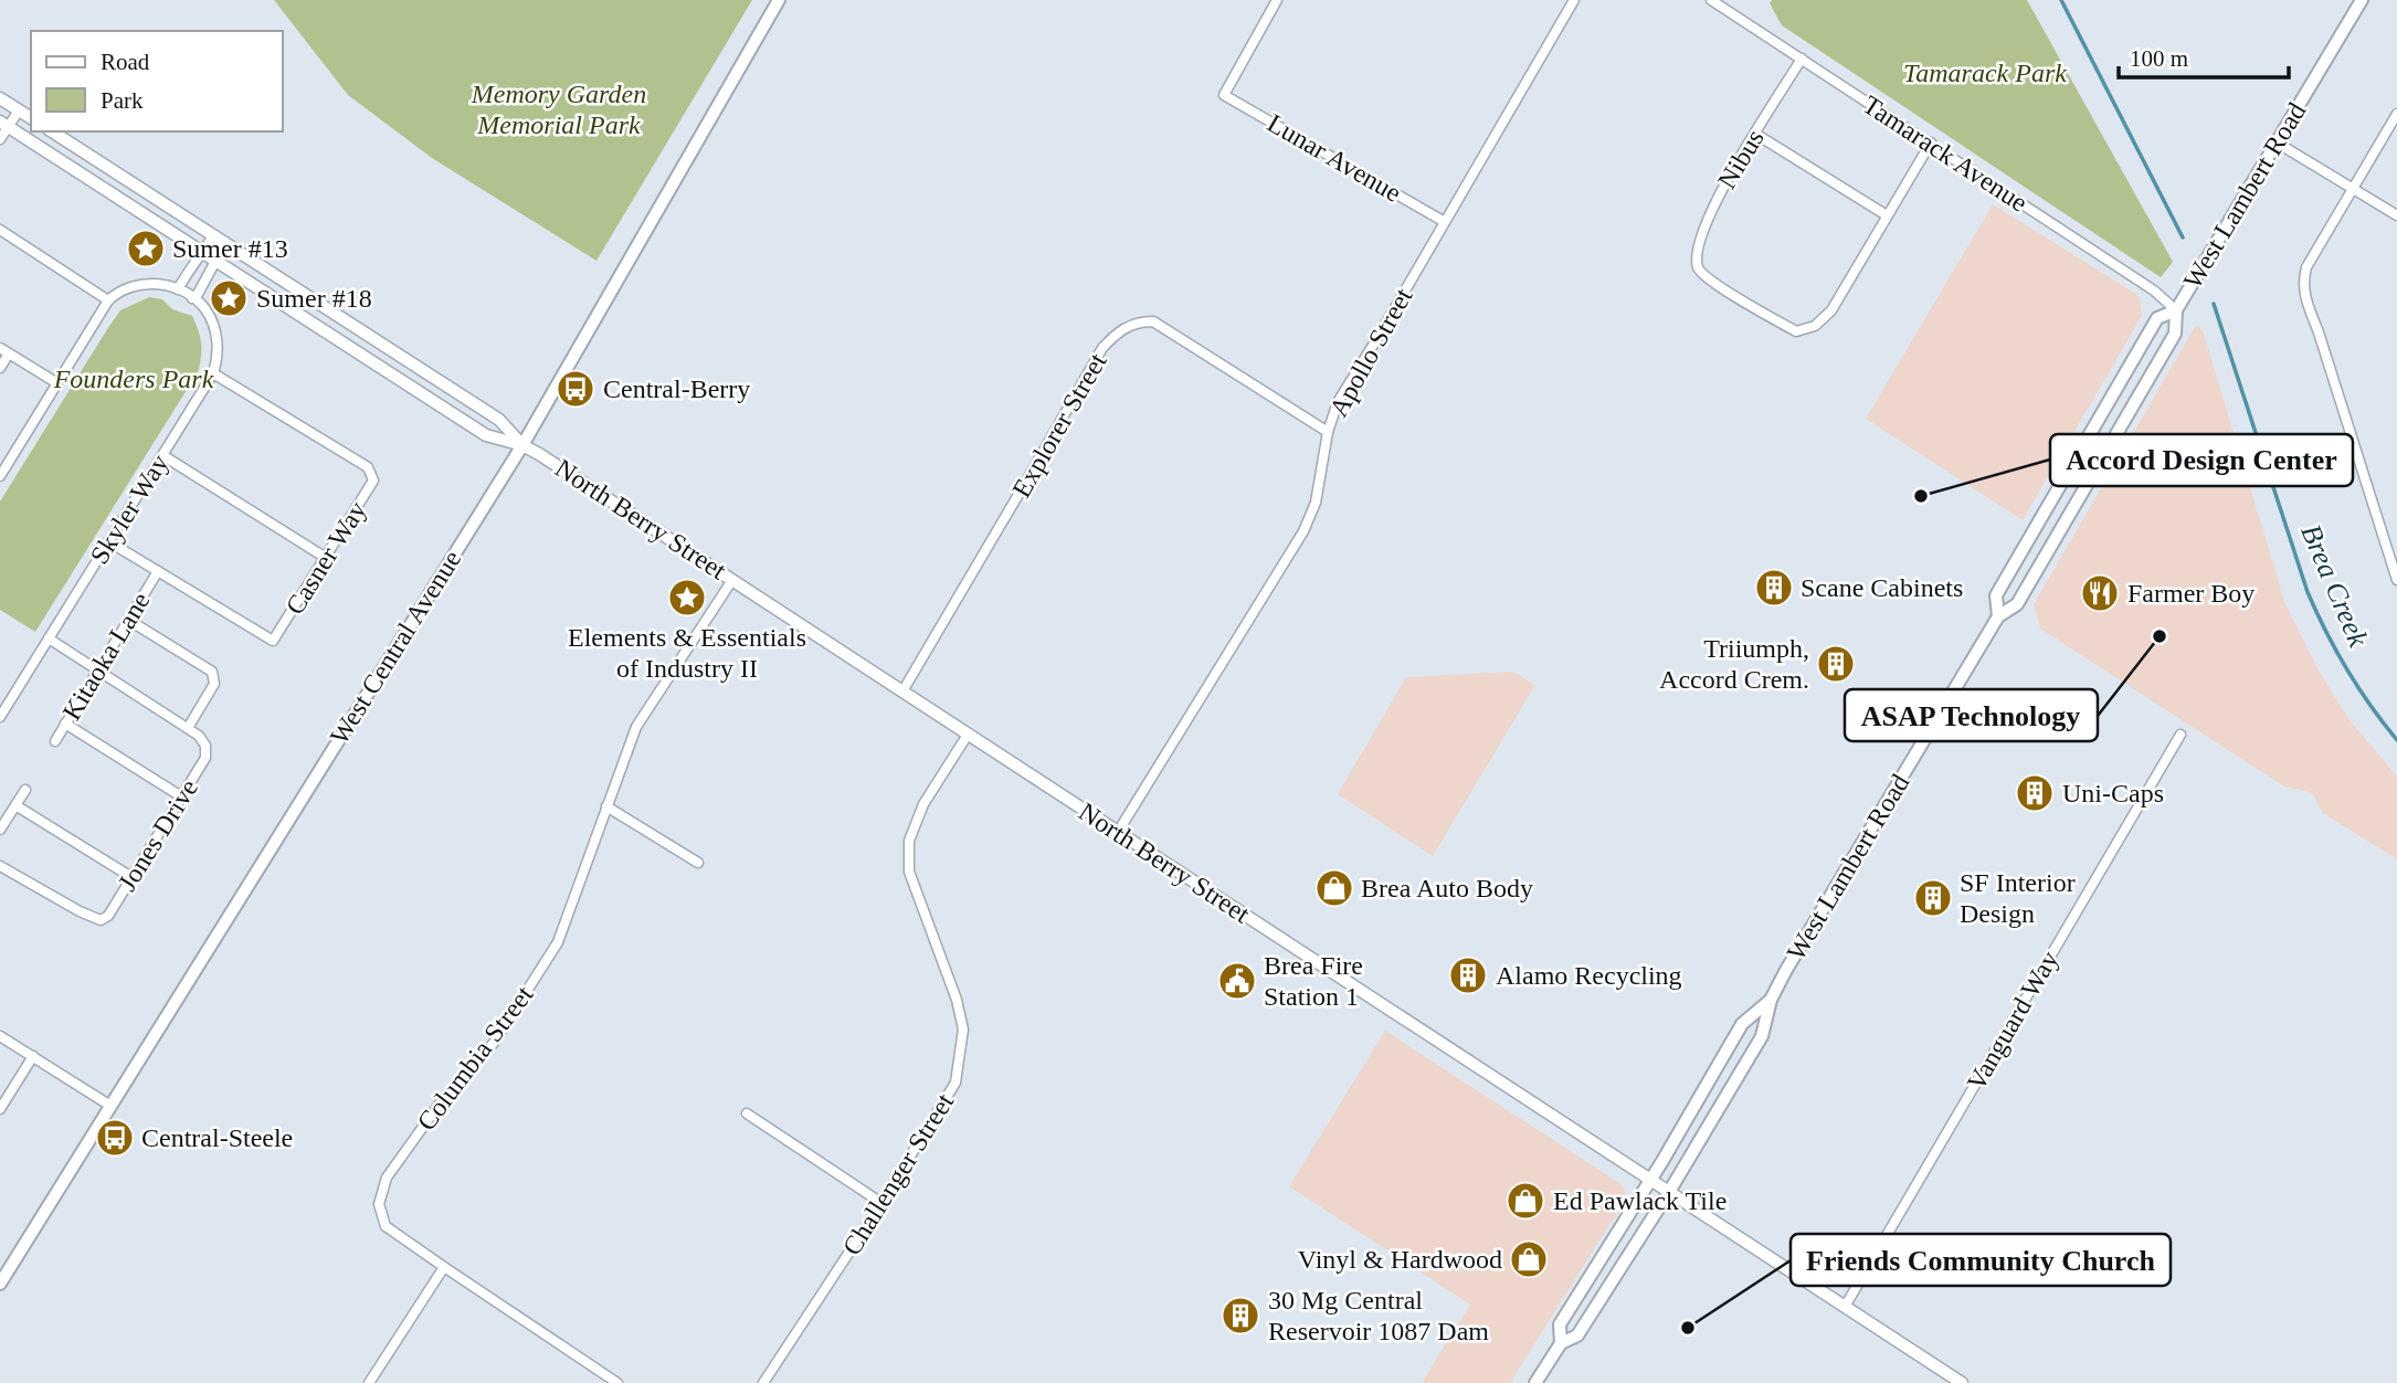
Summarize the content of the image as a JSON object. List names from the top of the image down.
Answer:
{
  "streets": {
    "main road": ["West Lambert Road", "West Central Avenue"],
    "street": [
      "Tamarack Avenue",
      "Lunar Avenue",
      "Nibus",
      "Apollo Street",
      "Explorer Street",
      "Skyler Way",
      "North Berry Street",
      "Casner Way",
      "Kitaoka Lane",
      "Jones Drive",
      "Vanguard Way",
      "Columbia Street",
      "Challenger Street"
    ]
  },
  "crossings": [
    ["Tamarack Avenue", "Nibus"],
    ["Tamarack Avenue", "West Lambert Road"],
    ["Lunar Avenue", "Apollo Street"],
    ["West Lambert Road", "North Berry Street"],
    ["Apollo Street", "Explorer Street"],
    ["Apollo Street", "North Berry Street"],
    ["Explorer Street", "North Berry Street"],
    ["Skyler Way", "Casner Way"],
    ["North Berry Street", "West Central Avenue"],
    ["North Berry Street", "Vanguard Way"],
    ["North Berry Street", "Columbia Street"],
    ["North Berry Street", "Challenger Street"],
    ["Casner Way", "Kitaoka Lane"]
  ],
  "water": ["Brea Creek"],
  "parks": ["Tamarack Park", "Memory Garden Memorial Park", "Founders Park"],
  "places": {
    "place": ["Sumer #13", "Sumer #18", "Elements & Essentials of Industry II"],
    "bus stop": ["Central-Berry", "Central-Steele"],
    "other": ["Accord Design Center", "ASAP Technology", "Friends Community Church"],
    "building": [
      "Scane Cabinets",
      "Triiumph, Accord Crem.",
      "Uni-Caps",
      "SF Interior Design",
      "Alamo Recycling",
      "30 Mg Central Reservoir 1087 Dam"
    ],
    "restaurant": ["Farmer Boy"],
    "shop": ["Brea Auto Body", "Ed Pawlack Tile", "Vinyl & Hardwood"],
    "public building": ["Brea Fire Station 1"]
  },
  "legend": ["Road", "Park"],
  "scale_bar": "100 m"
}
